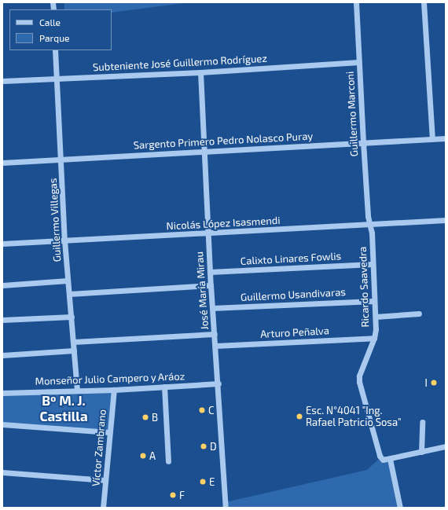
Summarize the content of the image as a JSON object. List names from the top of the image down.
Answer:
{
  "streets": {
    "street": [
      "Subteniente José Guillermo Rodríguez",
      "Guillermo Marconi",
      "Sargento Primero Pedro Nolasco Puray",
      "Guillermo Villegas",
      "Nicolás López Isasmendi",
      "Calixto Linares Fowlis",
      "Ricardo Saavedra",
      "José María Mirau",
      "Guillermo Usandivaras",
      "Arturo Peñalva",
      "Monseñor Julio Campero y Aráoz",
      "Víctor Zambrano"
    ]
  },
  "crossings": [
    ["Subteniente José Guillermo Rodríguez", "Guillermo Marconi"],
    ["Subteniente José Guillermo Rodríguez", "Guillermo Villegas"],
    ["Subteniente José Guillermo Rodríguez", "José María Mirau"],
    ["Guillermo Marconi", "Sargento Primero Pedro Nolasco Puray"],
    ["Guillermo Marconi", "Nicolás López Isasmendi"],
    ["Guillermo Marconi", "Ricardo Saavedra"],
    ["Sargento Primero Pedro Nolasco Puray", "Guillermo Villegas"],
    ["Sargento Primero Pedro Nolasco Puray", "José María Mirau"],
    ["Guillermo Villegas", "Nicolás López Isasmendi"],
    ["Guillermo Villegas", "Monseñor Julio Campero y Aráoz"],
    ["Nicolás López Isasmendi", "Ricardo Saavedra"],
    ["Nicolás López Isasmendi", "José María Mirau"],
    ["Calixto Linares Fowlis", "Ricardo Saavedra"],
    ["Calixto Linares Fowlis", "José María Mirau"],
    ["Ricardo Saavedra", "Guillermo Usandivaras"],
    ["Ricardo Saavedra", "Arturo Peñalva"],
    ["José María Mirau", "Guillermo Usandivaras"],
    ["José María Mirau", "Arturo Peñalva"],
    ["José María Mirau", "Monseñor Julio Campero y Aráoz"],
    ["Monseñor Julio Campero y Aráoz", "Víctor Zambrano"]
  ],
  "districts": ["Bº M. J. Castilla"],
  "places": [
    "I",
    "C",
    "Esc. N°4041 \"Ing. Rafael Patricio Sosa\"",
    "B",
    "D",
    "A",
    "E",
    "F"
  ],
  "legend": ["Calle", "Parque"]
}
